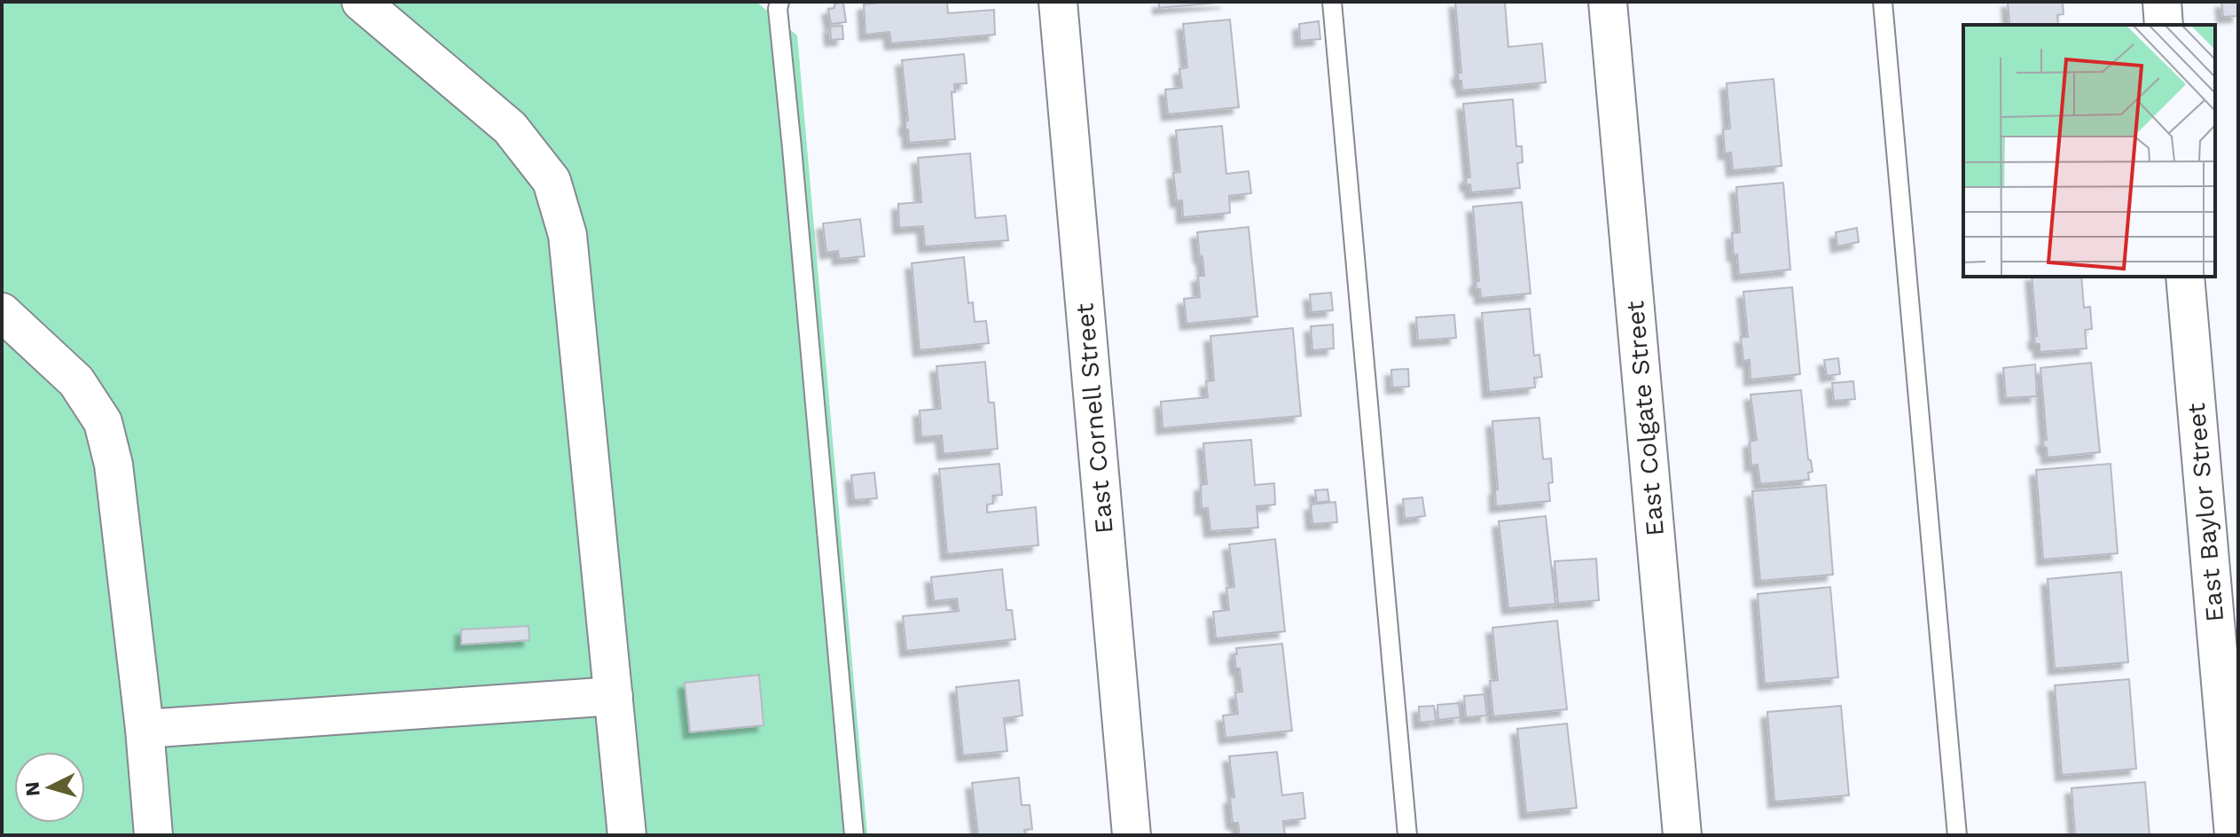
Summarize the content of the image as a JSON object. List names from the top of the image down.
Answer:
{
  "streets": {
    "street": ["East Cornell Street", "East Colgate Street", "East Baylor Street"]
  },
  "north": "left"
}
